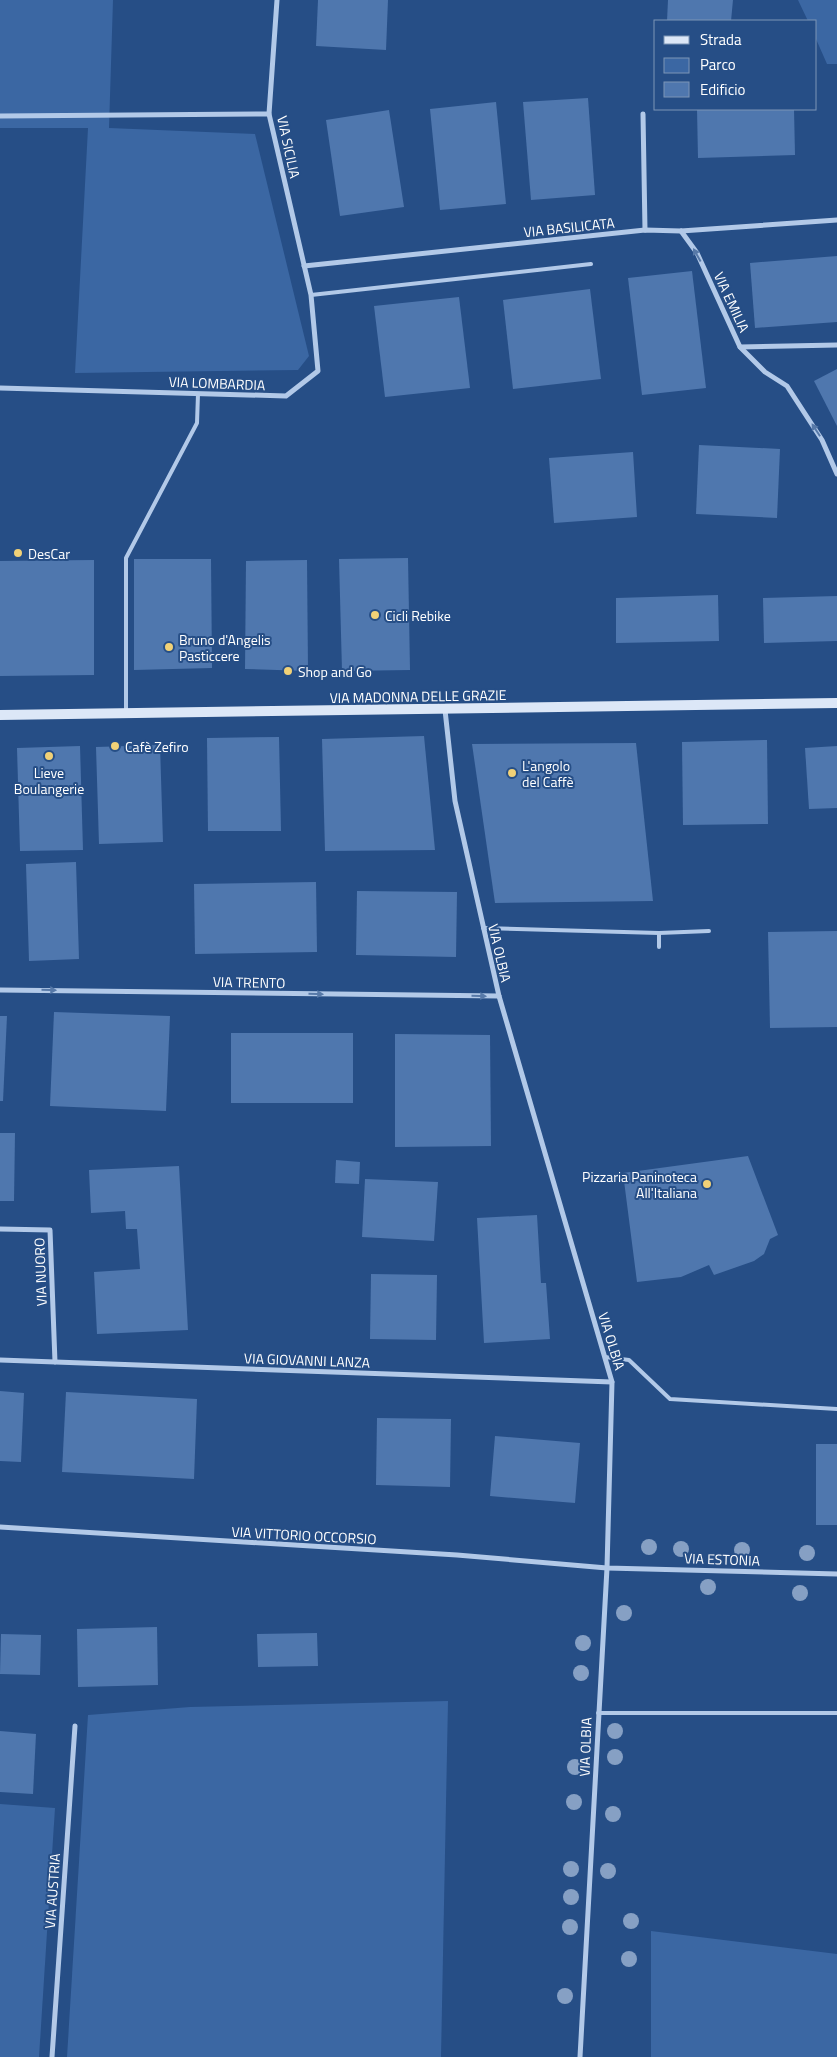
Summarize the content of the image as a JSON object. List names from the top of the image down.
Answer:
{
  "streets": {
    "street": [
      "VIA SICILIA",
      "VIA BASILICATA",
      "VIA EMILIA",
      "VIA LOMBARDIA",
      "VIA MADONNA DELLE GRAZIE",
      "VIA OLBIA",
      "VIA TRENTO",
      "VIA NUORO",
      "VIA GIOVANNI LANZA",
      "VIA VITTORIO OCCORSIO",
      "VIA ESTONIA",
      "VIA AUSTRIA"
    ]
  },
  "crossings": [
    ["VIA SICILIA", "VIA BASILICATA"],
    ["VIA SICILIA", "VIA LOMBARDIA"],
    ["VIA BASILICATA", "VIA EMILIA"],
    ["VIA BASILICATA", "VIA LOMBARDIA"],
    ["VIA MADONNA DELLE GRAZIE", "VIA OLBIA"],
    ["VIA OLBIA", "VIA TRENTO"],
    ["VIA OLBIA", "VIA GIOVANNI LANZA"],
    ["VIA OLBIA", "VIA VITTORIO OCCORSIO"],
    ["VIA OLBIA", "VIA ESTONIA"],
    ["VIA NUORO", "VIA GIOVANNI LANZA"],
    ["VIA VITTORIO OCCORSIO", "VIA ESTONIA"]
  ],
  "one_way": ["VIA EMILIA", "VIA TRENTO"],
  "places": [
    "DesCar",
    "Cicli Rebike",
    "Bruno d'Angelis Pasticcere",
    "Shop and Go",
    "Cafè Zefiro",
    "Lieve Boulangerie",
    "L'angolo del Caffè",
    "Pizzaria Paninoteca All'Italiana"
  ],
  "legend": ["Strada", "Parco", "Edificio"]
}
